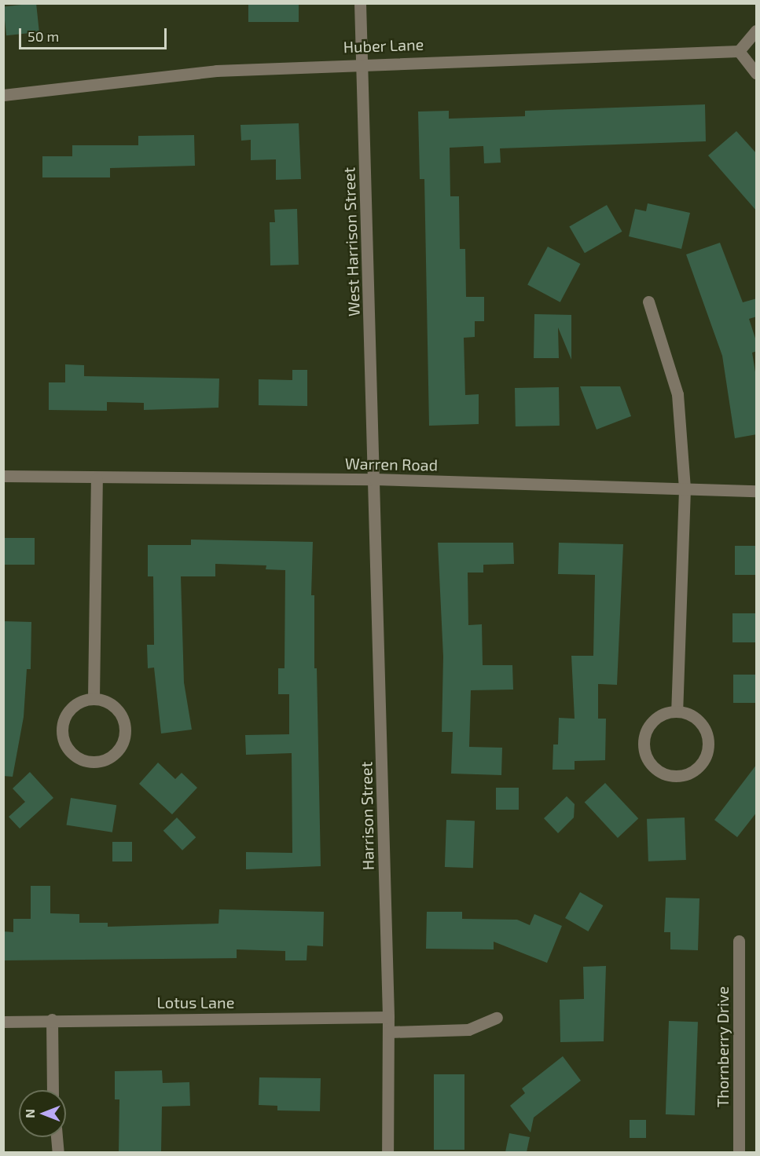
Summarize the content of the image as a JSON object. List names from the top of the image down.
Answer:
{
  "streets": {
    "street": [
      "Huber Lane",
      "West Harrison Street",
      "Warren Road",
      "Harrison Street",
      "Lotus Lane",
      "Thornberry Drive"
    ]
  },
  "crossings": [
    ["Huber Lane", "West Harrison Street"],
    ["West Harrison Street", "Warren Road"],
    ["West Harrison Street", "Harrison Street"],
    ["Warren Road", "Harrison Street"],
    ["Harrison Street", "Lotus Lane"]
  ],
  "scale_bar": "50 m",
  "north": "left"
}
